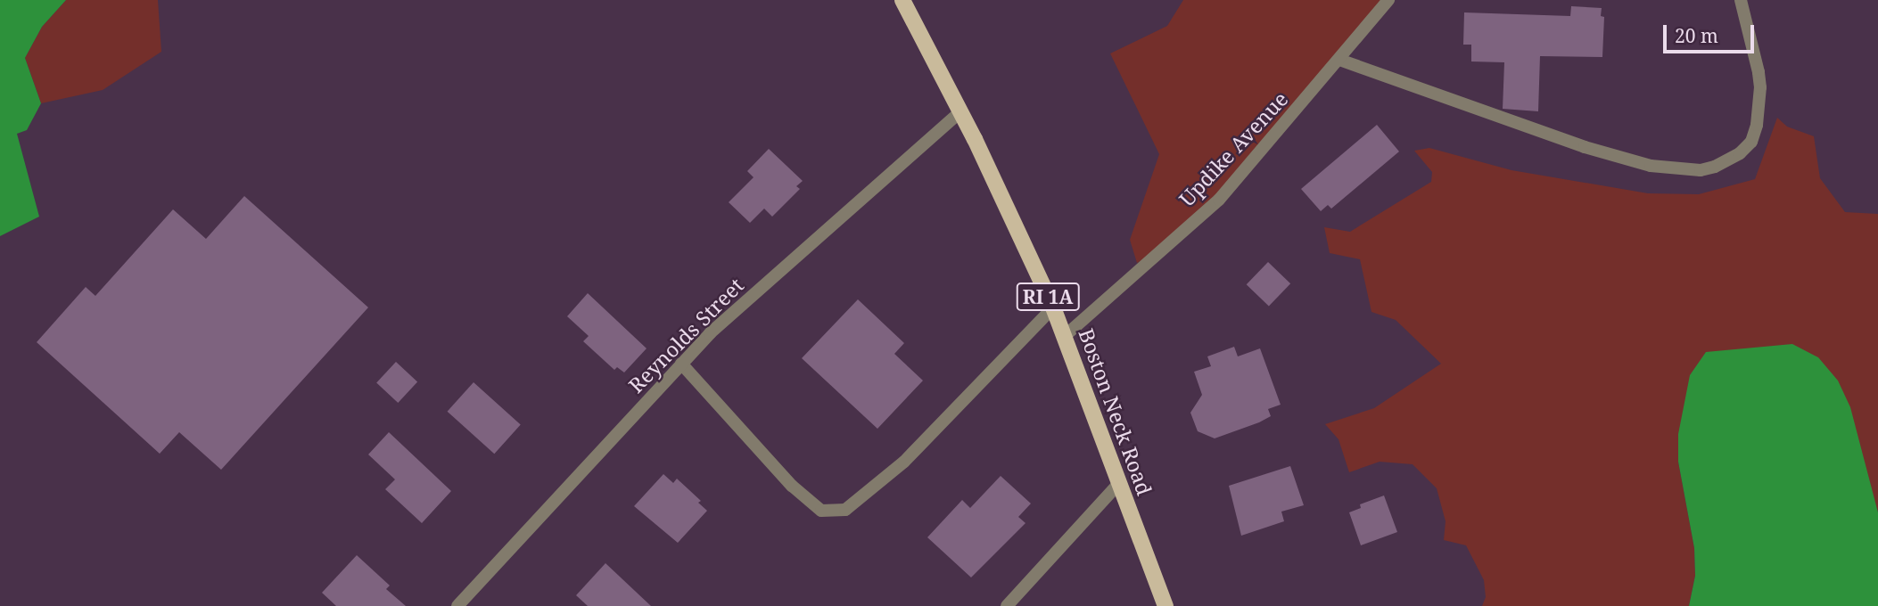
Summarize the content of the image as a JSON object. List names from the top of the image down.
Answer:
{
  "streets": {
    "main road": ["RI 1A", "Boston Neck Road"],
    "street": ["Updike Avenue", "Reynolds Street"]
  },
  "crossings": [
    ["Updike Avenue", "Boston Neck Road"],
    ["Reynolds Street", "Boston Neck Road"]
  ],
  "scale_bar": "20 m"
}
